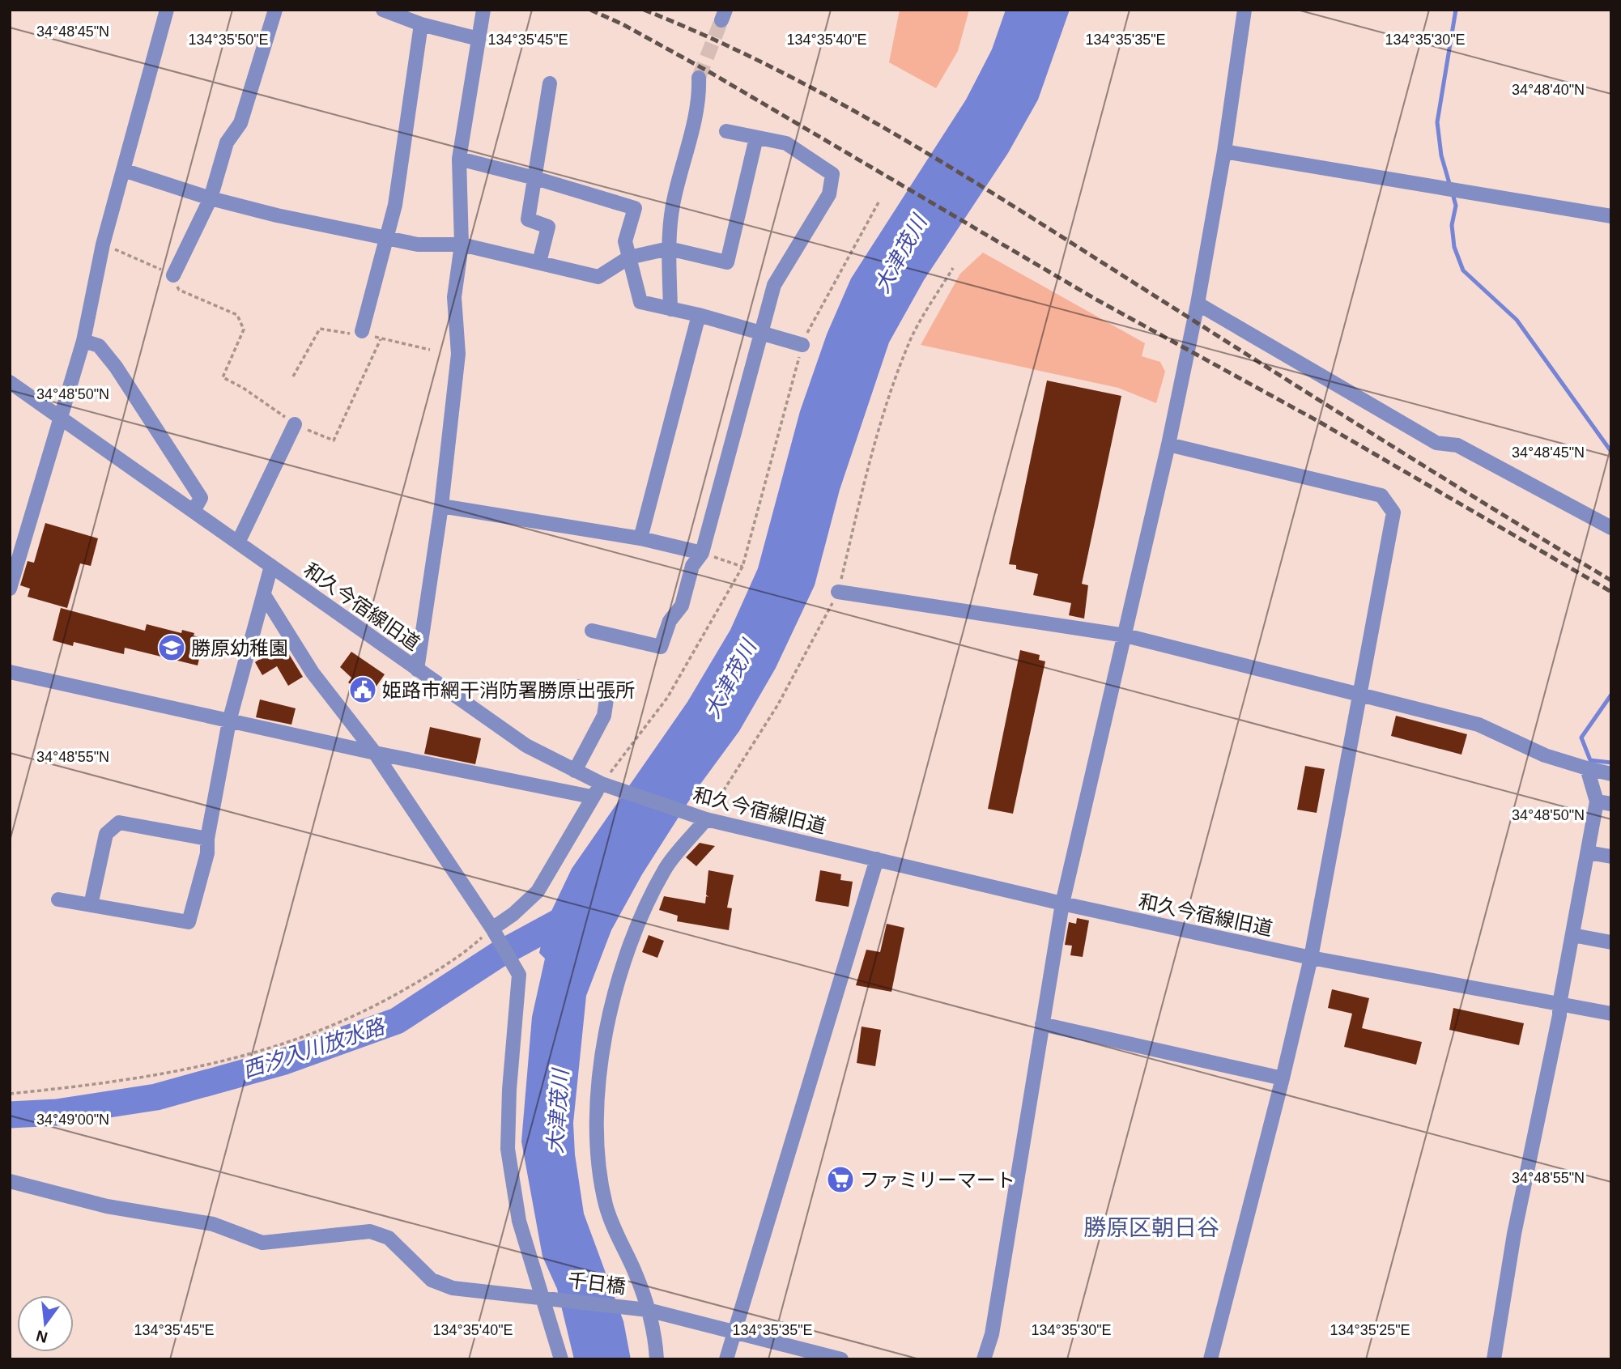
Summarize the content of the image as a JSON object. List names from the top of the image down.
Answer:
{
  "streets": {
    "street": ["和久今宿線旧道", "千日橋"]
  },
  "districts": ["勝原区朝日谷"],
  "water": ["大津茂川", "西汐入川放水路"],
  "places": {
    "school or university": ["勝原幼稚園"],
    "public building": ["姫路市網干消防署勝原出張所"],
    "supermarket": ["ファミリーマート"]
  },
  "north": "bottom",
  "coordinates": [
    "34°48'45\"N",
    "134°35'50\"E",
    "134°35'45\"E",
    "134°35'40\"E",
    "134°35'35\"E",
    "134°35'30\"E",
    "34°48'40\"N",
    "34°48'50\"N",
    "34°48'55\"N",
    "34°49'00\"N",
    "134°35'25\"E"
  ]
}
